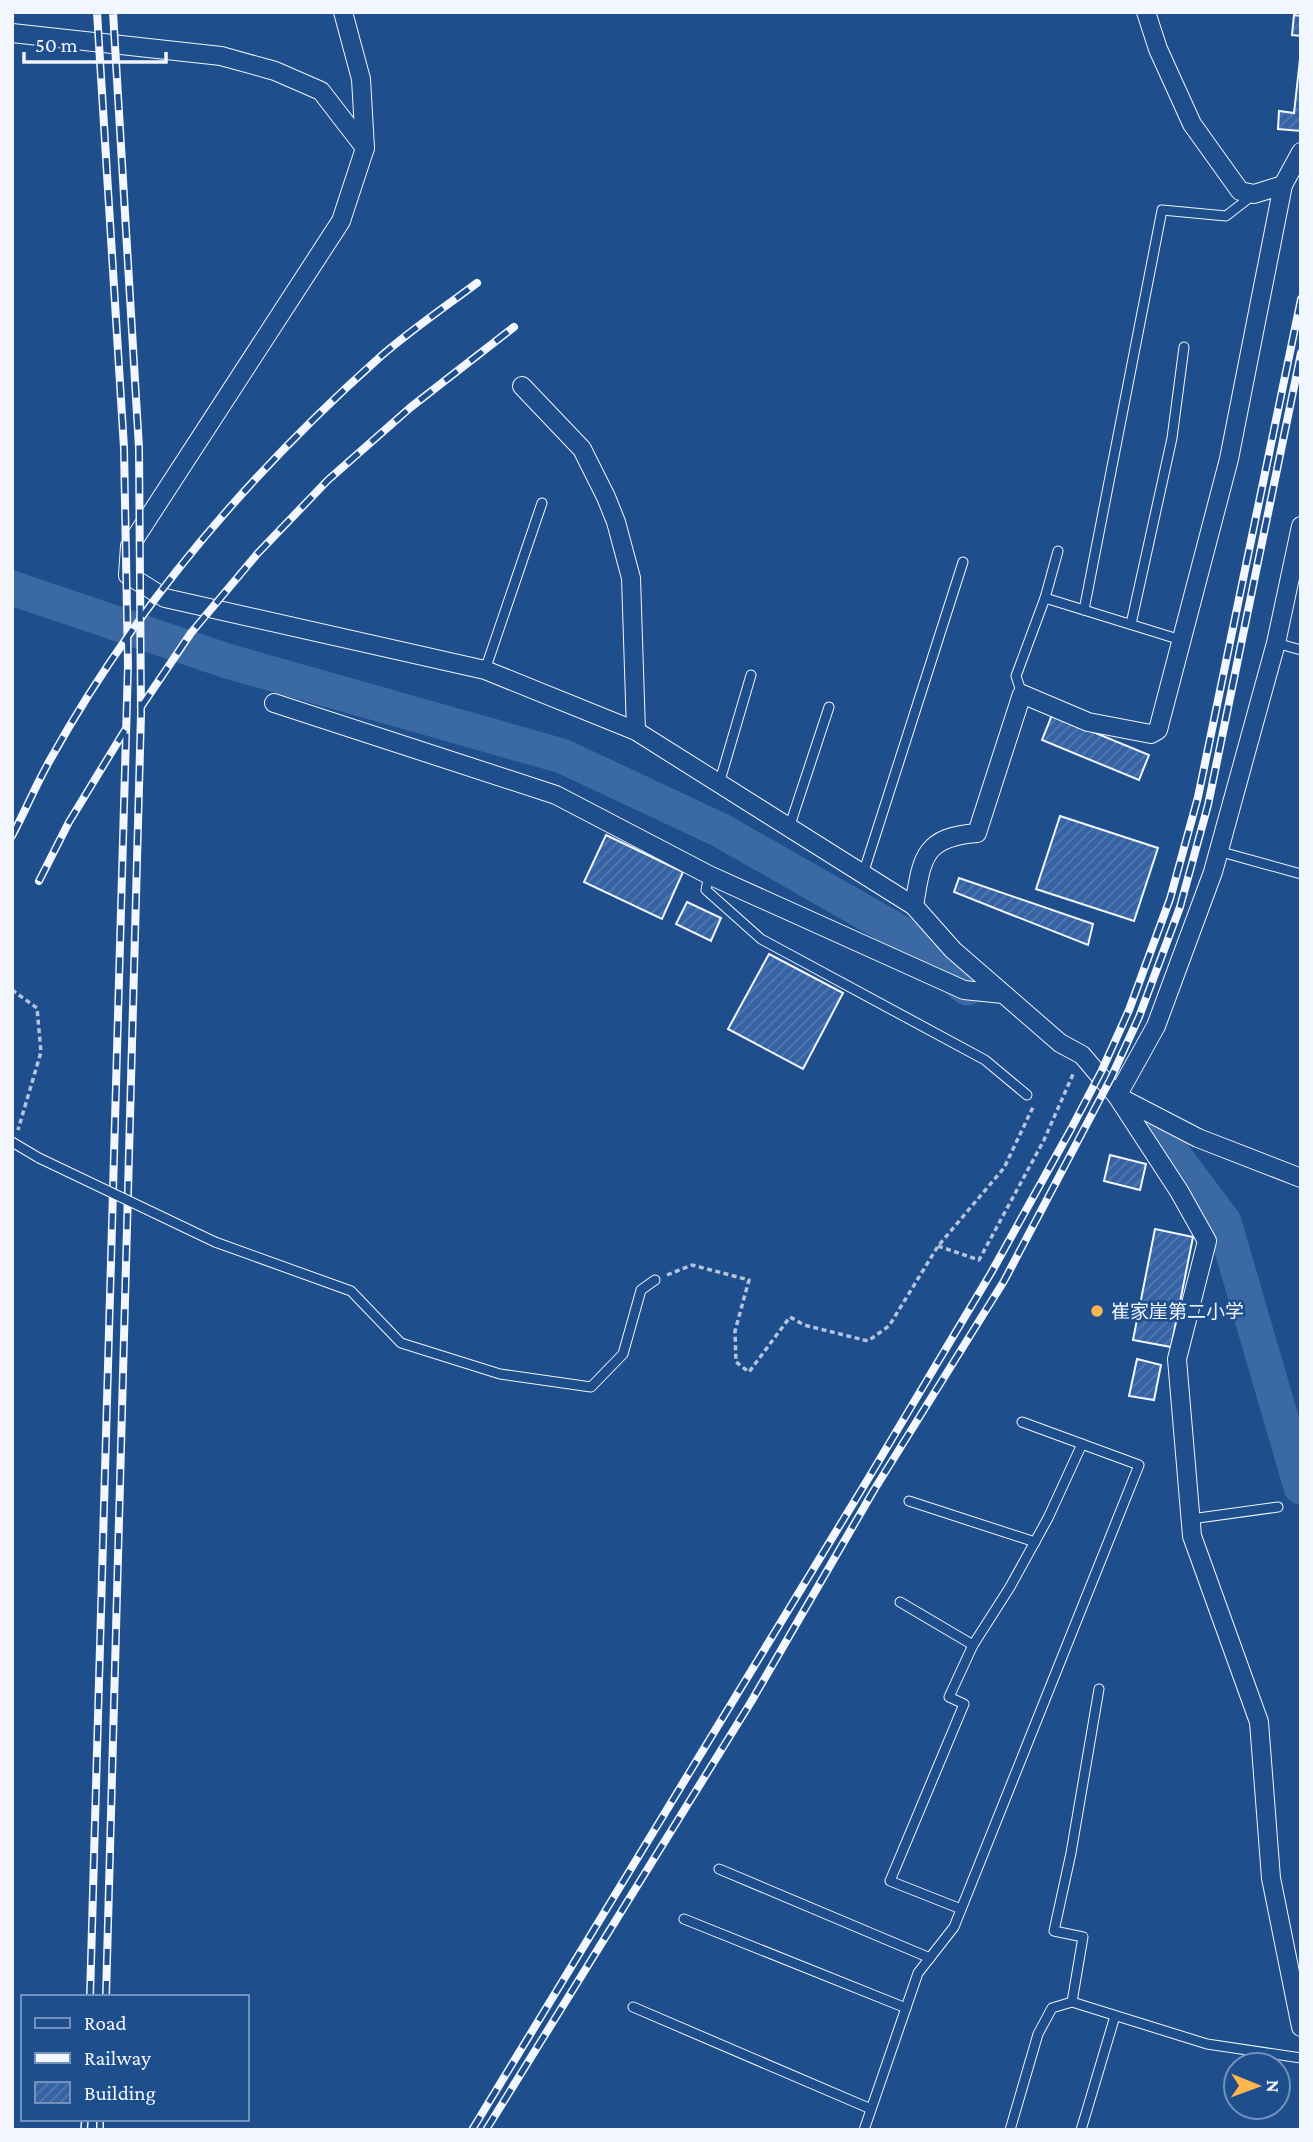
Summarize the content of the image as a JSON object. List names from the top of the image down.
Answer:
{
  "places": ["崔家崖第二小学"],
  "legend": ["Road", "Railway", "Building"],
  "scale_bar": "50 m",
  "north": "right"
}
